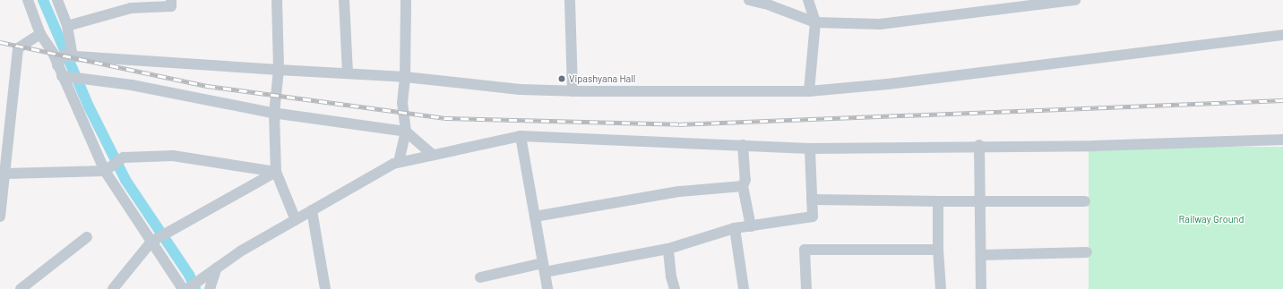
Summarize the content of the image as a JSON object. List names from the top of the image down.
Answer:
{
  "parks": ["Railway Ground"],
  "places": ["Vipashyana Hall"]
}
